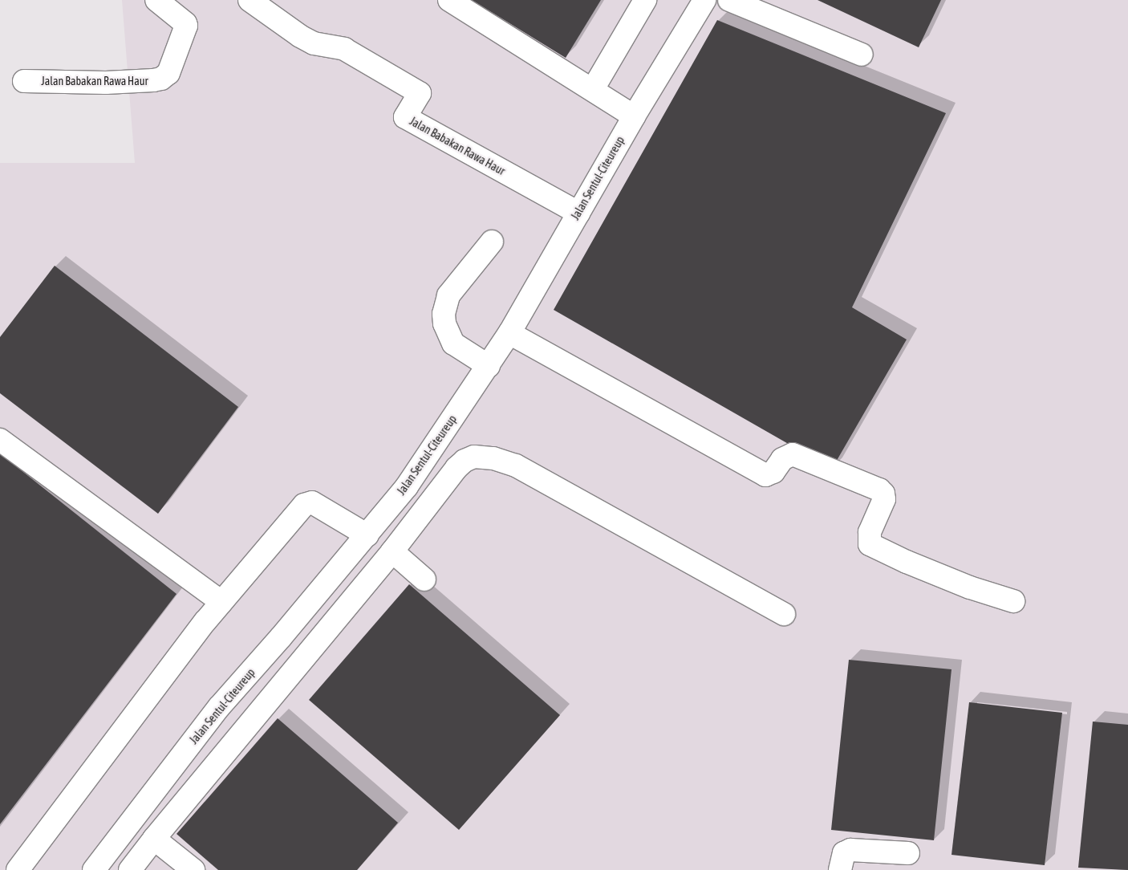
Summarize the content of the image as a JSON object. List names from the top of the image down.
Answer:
{
  "streets": {
    "street": ["Jalan Babakan Rawa Haur", "Jalan Sentul-Citeureup"]
  },
  "crossings": [
    ["Jalan Babakan Rawa Haur", "Jalan Sentul-Citeureup"]
  ]
}
